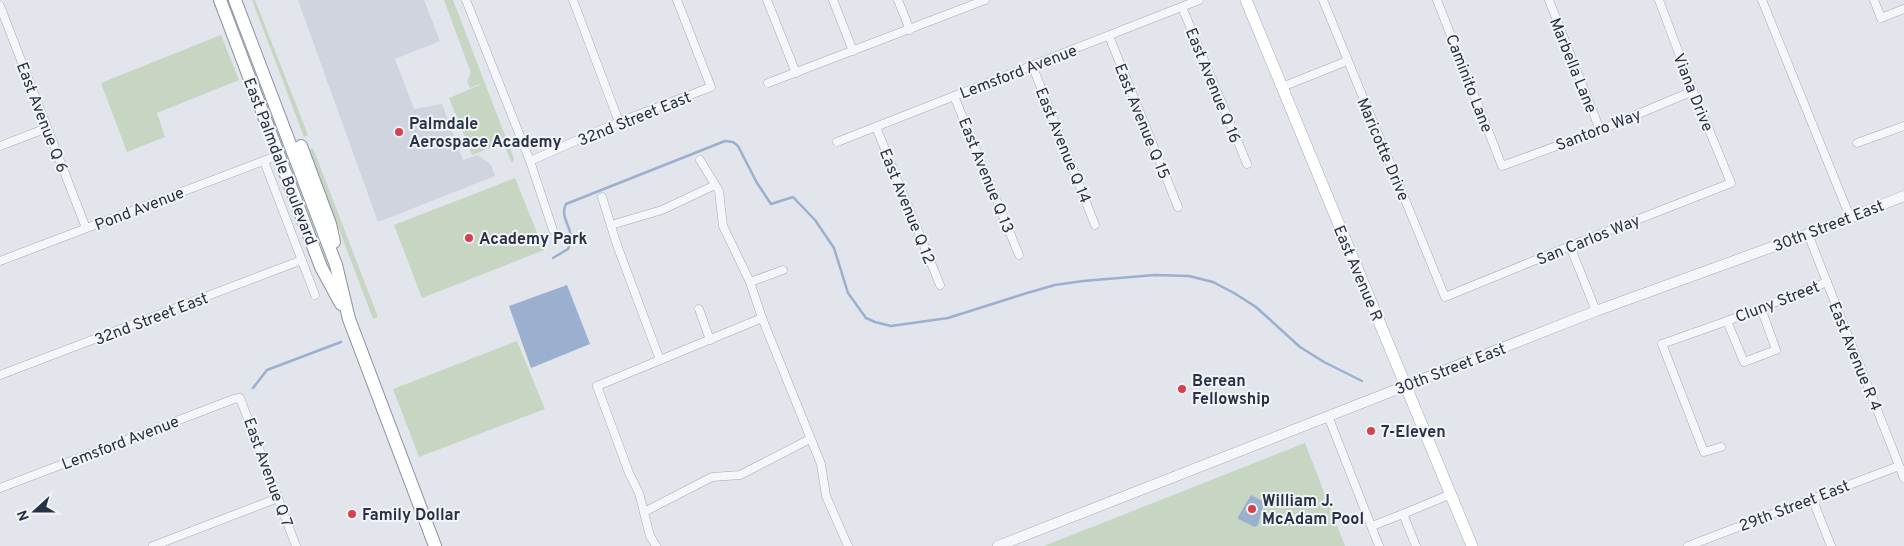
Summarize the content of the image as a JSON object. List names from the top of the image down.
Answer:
{
  "streets": {
    "highway": ["East Palmdale Boulevard"],
    "main road": ["East Avenue R"],
    "street": [
      "Marbella Lane",
      "Lemsford Avenue",
      "Caminito Lane",
      "East Avenue Q 16",
      "Viana Drive",
      "East Avenue Q 6",
      "32nd Street East",
      "East Avenue Q 15",
      "Santoro Way",
      "East Avenue Q 14",
      "Maricotte Drive",
      "East Avenue Q 13",
      "East Avenue Q 12",
      "Pond Avenue",
      "30th Street East",
      "San Carlos Way",
      "Cluny Street",
      "East Avenue R 4",
      "East Avenue Q 7",
      "29th Street East"
    ]
  },
  "crossings": [
    ["Marbella Lane", "Santoro Way"],
    ["Lemsford Avenue", "East Avenue Q 16"],
    ["Lemsford Avenue", "East Avenue Q 15"],
    ["Lemsford Avenue", "East Avenue Q 14"],
    ["Lemsford Avenue", "East Avenue Q 13"],
    ["Lemsford Avenue", "East Avenue Q 12"],
    ["Lemsford Avenue", "East Avenue Q 7"],
    ["Caminito Lane", "Santoro Way"],
    ["Viana Drive", "Santoro Way"],
    ["Viana Drive", "San Carlos Way"],
    ["East Avenue Q 6", "Pond Avenue"],
    ["Maricotte Drive", "San Carlos Way"],
    ["East Palmdale Boulevard", "Pond Avenue"],
    ["30th Street East", "East Avenue R"],
    ["30th Street East", "East Avenue R 4"],
    ["Cluny Street", "East Avenue R 4"],
    ["East Avenue R 4", "29th Street East"]
  ],
  "places": [
    "Palmdale Aerospace Academy",
    "Academy Park",
    "Berean Fellowship",
    "7-Eleven",
    "William J. McAdam Pool",
    "Family Dollar"
  ],
  "north": "left"
}
